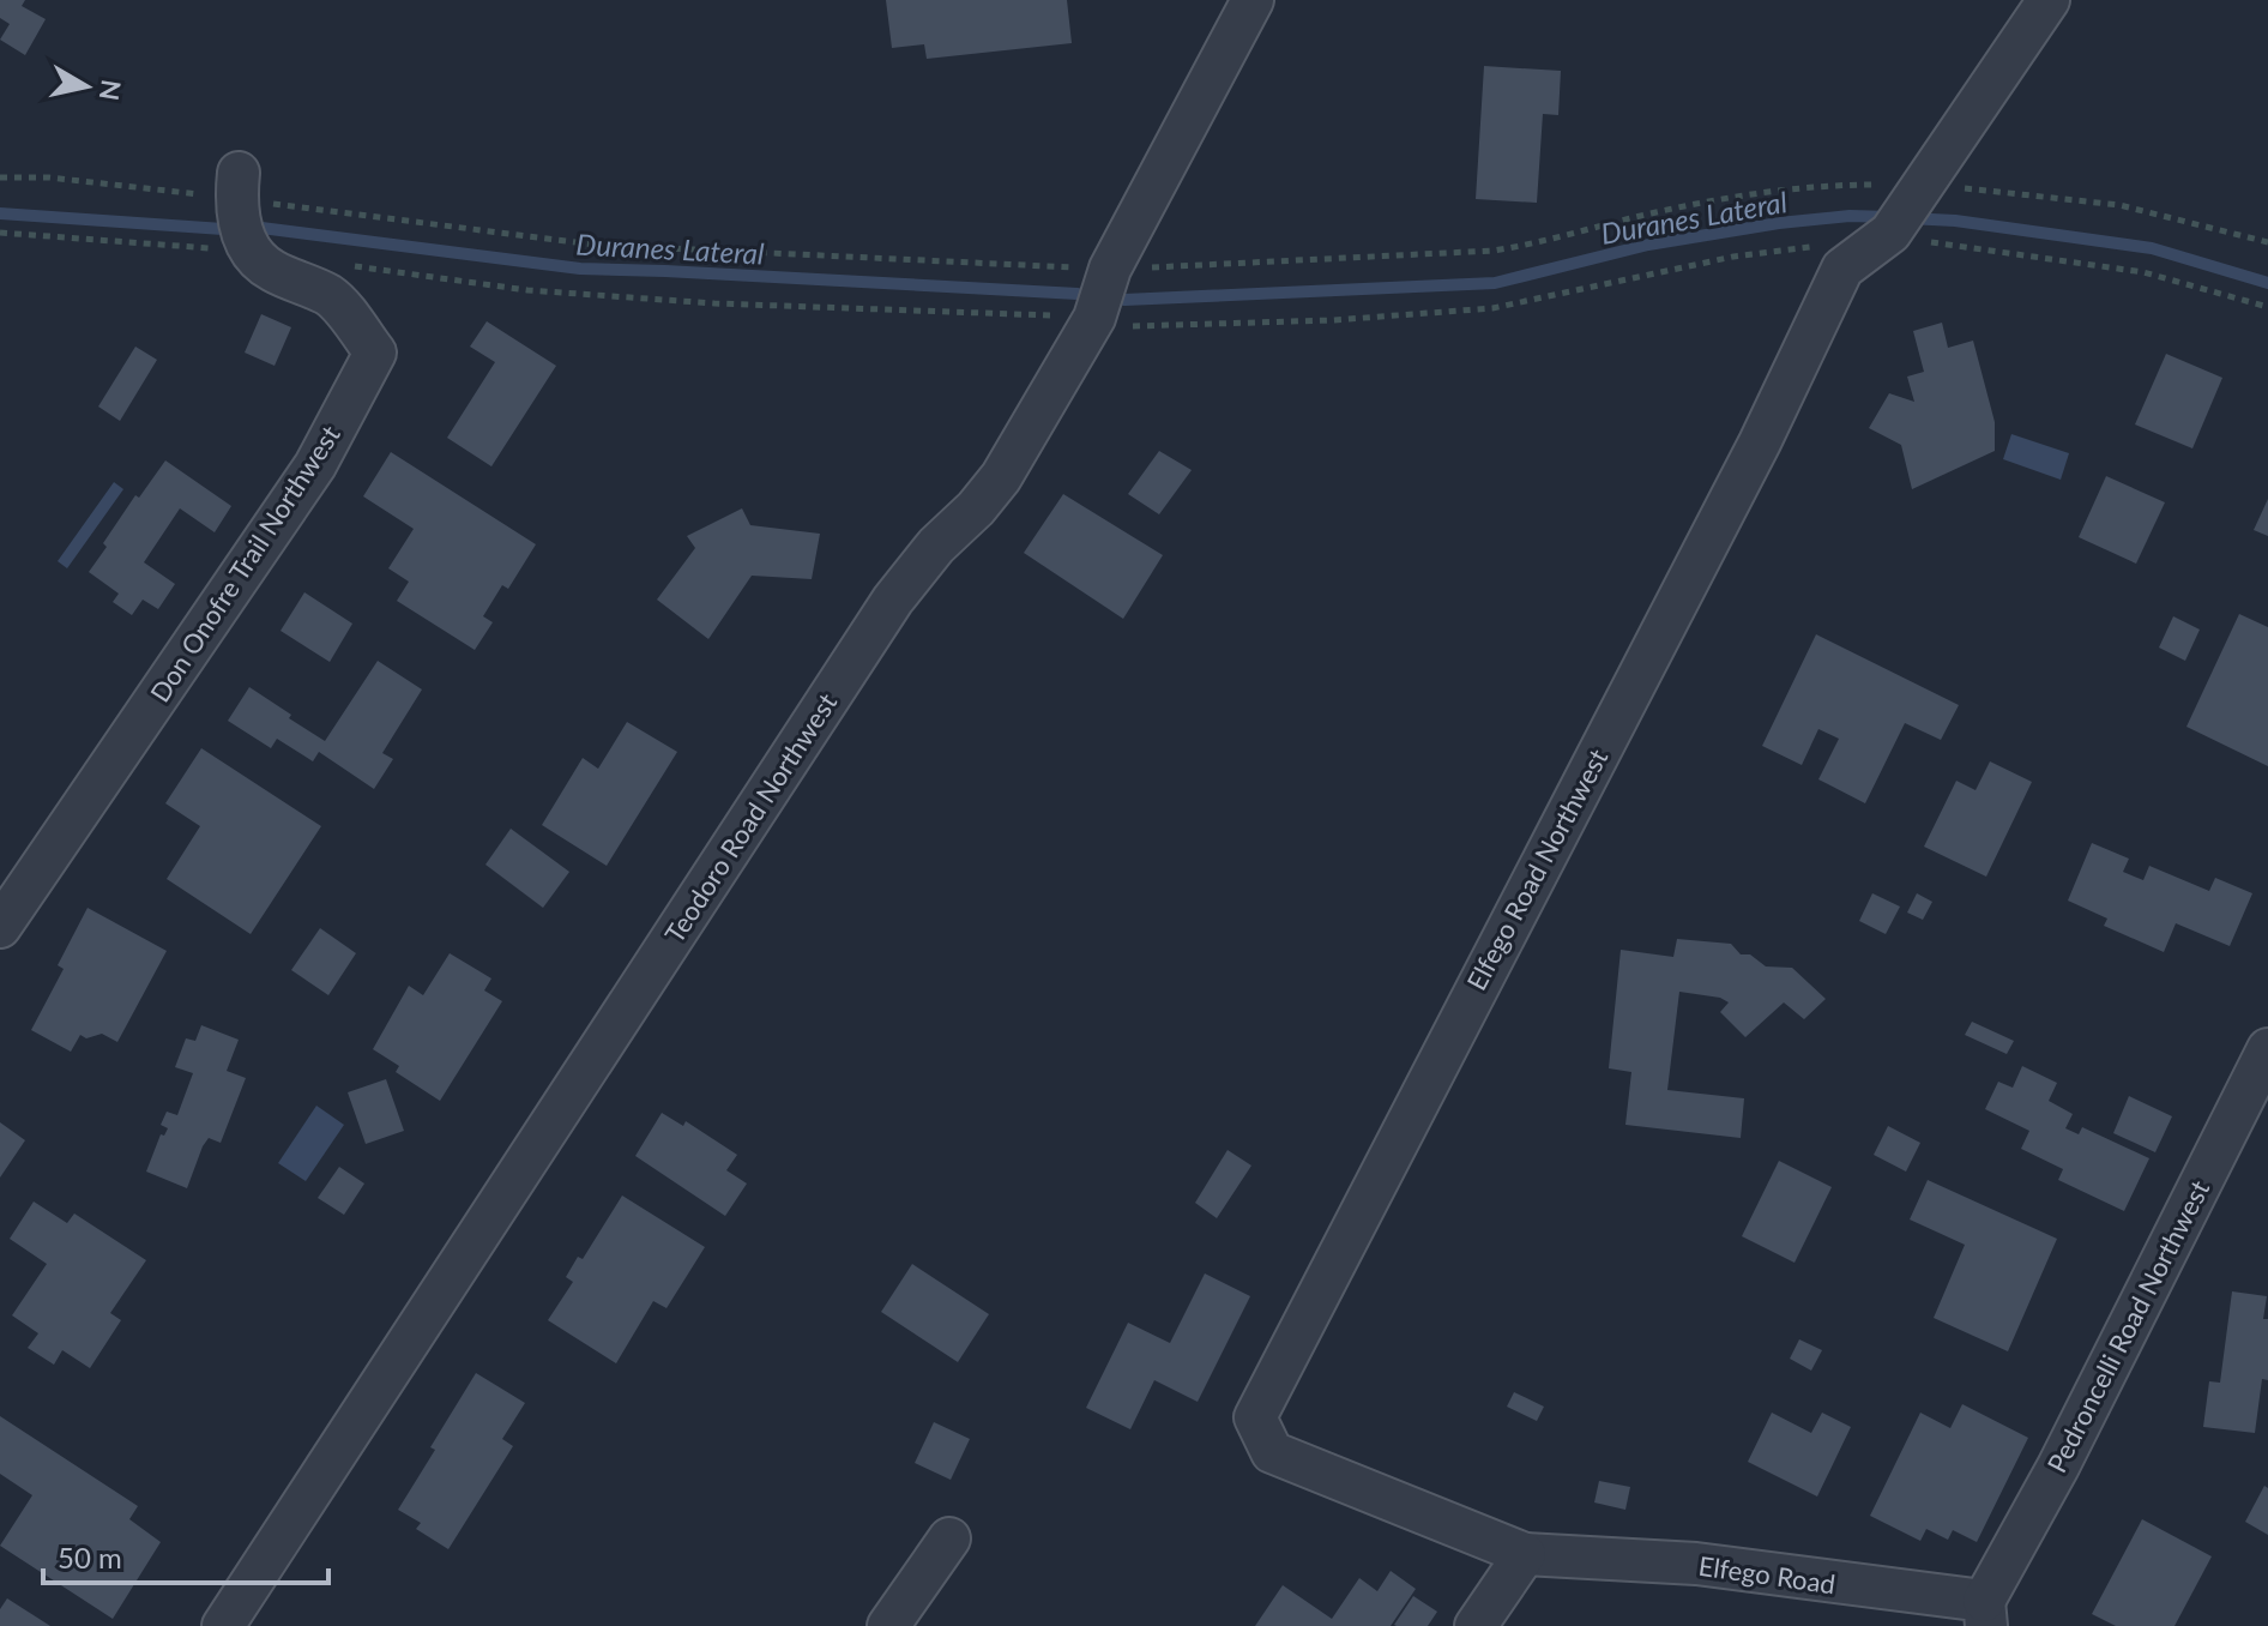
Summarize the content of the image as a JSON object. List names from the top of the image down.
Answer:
{
  "streets": {
    "street": [
      "Don Onofre Trail Northwest",
      "Teodoro Road Northwest",
      "Elfego Road Northwest",
      "Pedroncelli Road Northwest",
      "Elfego Road"
    ]
  },
  "crossings": [
    ["Elfego Road Northwest", "Elfego Road"],
    ["Pedroncelli Road Northwest", "Elfego Road"]
  ],
  "water": ["Duranes Lateral"],
  "scale_bar": "50 m",
  "north": "right"
}
